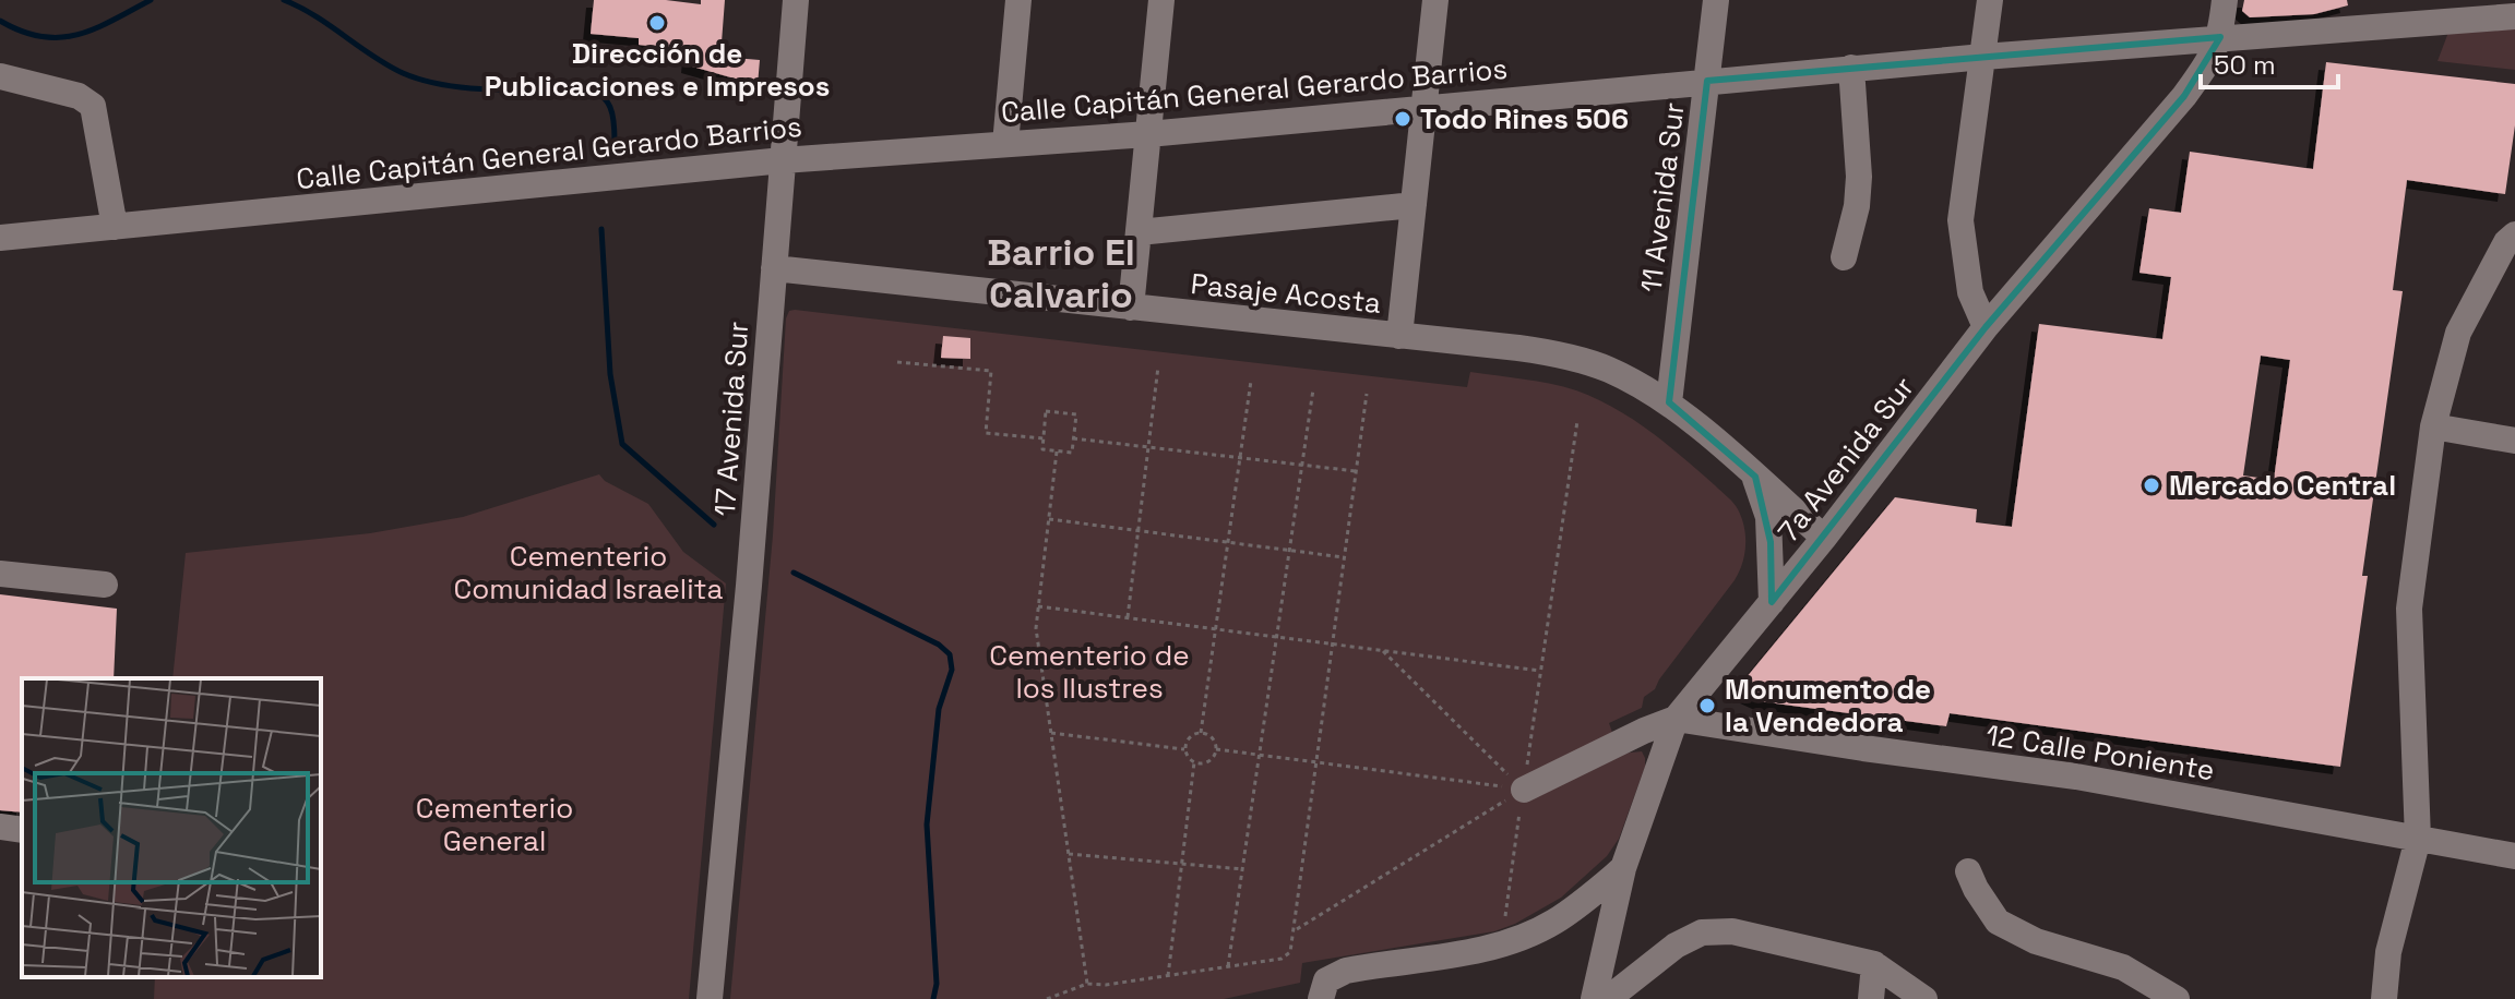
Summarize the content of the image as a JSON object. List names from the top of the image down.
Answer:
{
  "streets": {
    "street": [
      "Calle Capitán General Gerardo Barrios",
      "11 Avenida Sur",
      "Pasaje Acosta",
      "17 Avenida Sur",
      "7a Avenida Sur",
      "12 Calle Poniente"
    ]
  },
  "crossings": [
    ["Calle Capitán General Gerardo Barrios", "11 Avenida Sur"],
    ["Calle Capitán General Gerardo Barrios", "17 Avenida Sur"],
    ["Calle Capitán General Gerardo Barrios", "7a Avenida Sur"],
    ["11 Avenida Sur", "Pasaje Acosta"],
    ["Pasaje Acosta", "17 Avenida Sur"],
    ["Pasaje Acosta", "7a Avenida Sur"],
    ["7a Avenida Sur", "12 Calle Poniente"]
  ],
  "districts": ["Barrio El Calvario"],
  "parks": ["Cementerio Comunidad Israelita", "Cementerio de los Ilustres", "Cementerio General"],
  "places": [
    "Dirección de Publicaciones e Impresos",
    "Todo Rines 506",
    "Mercado Central",
    "Monumento de la Vendedora"
  ],
  "scale_bar": "50 m"
}
